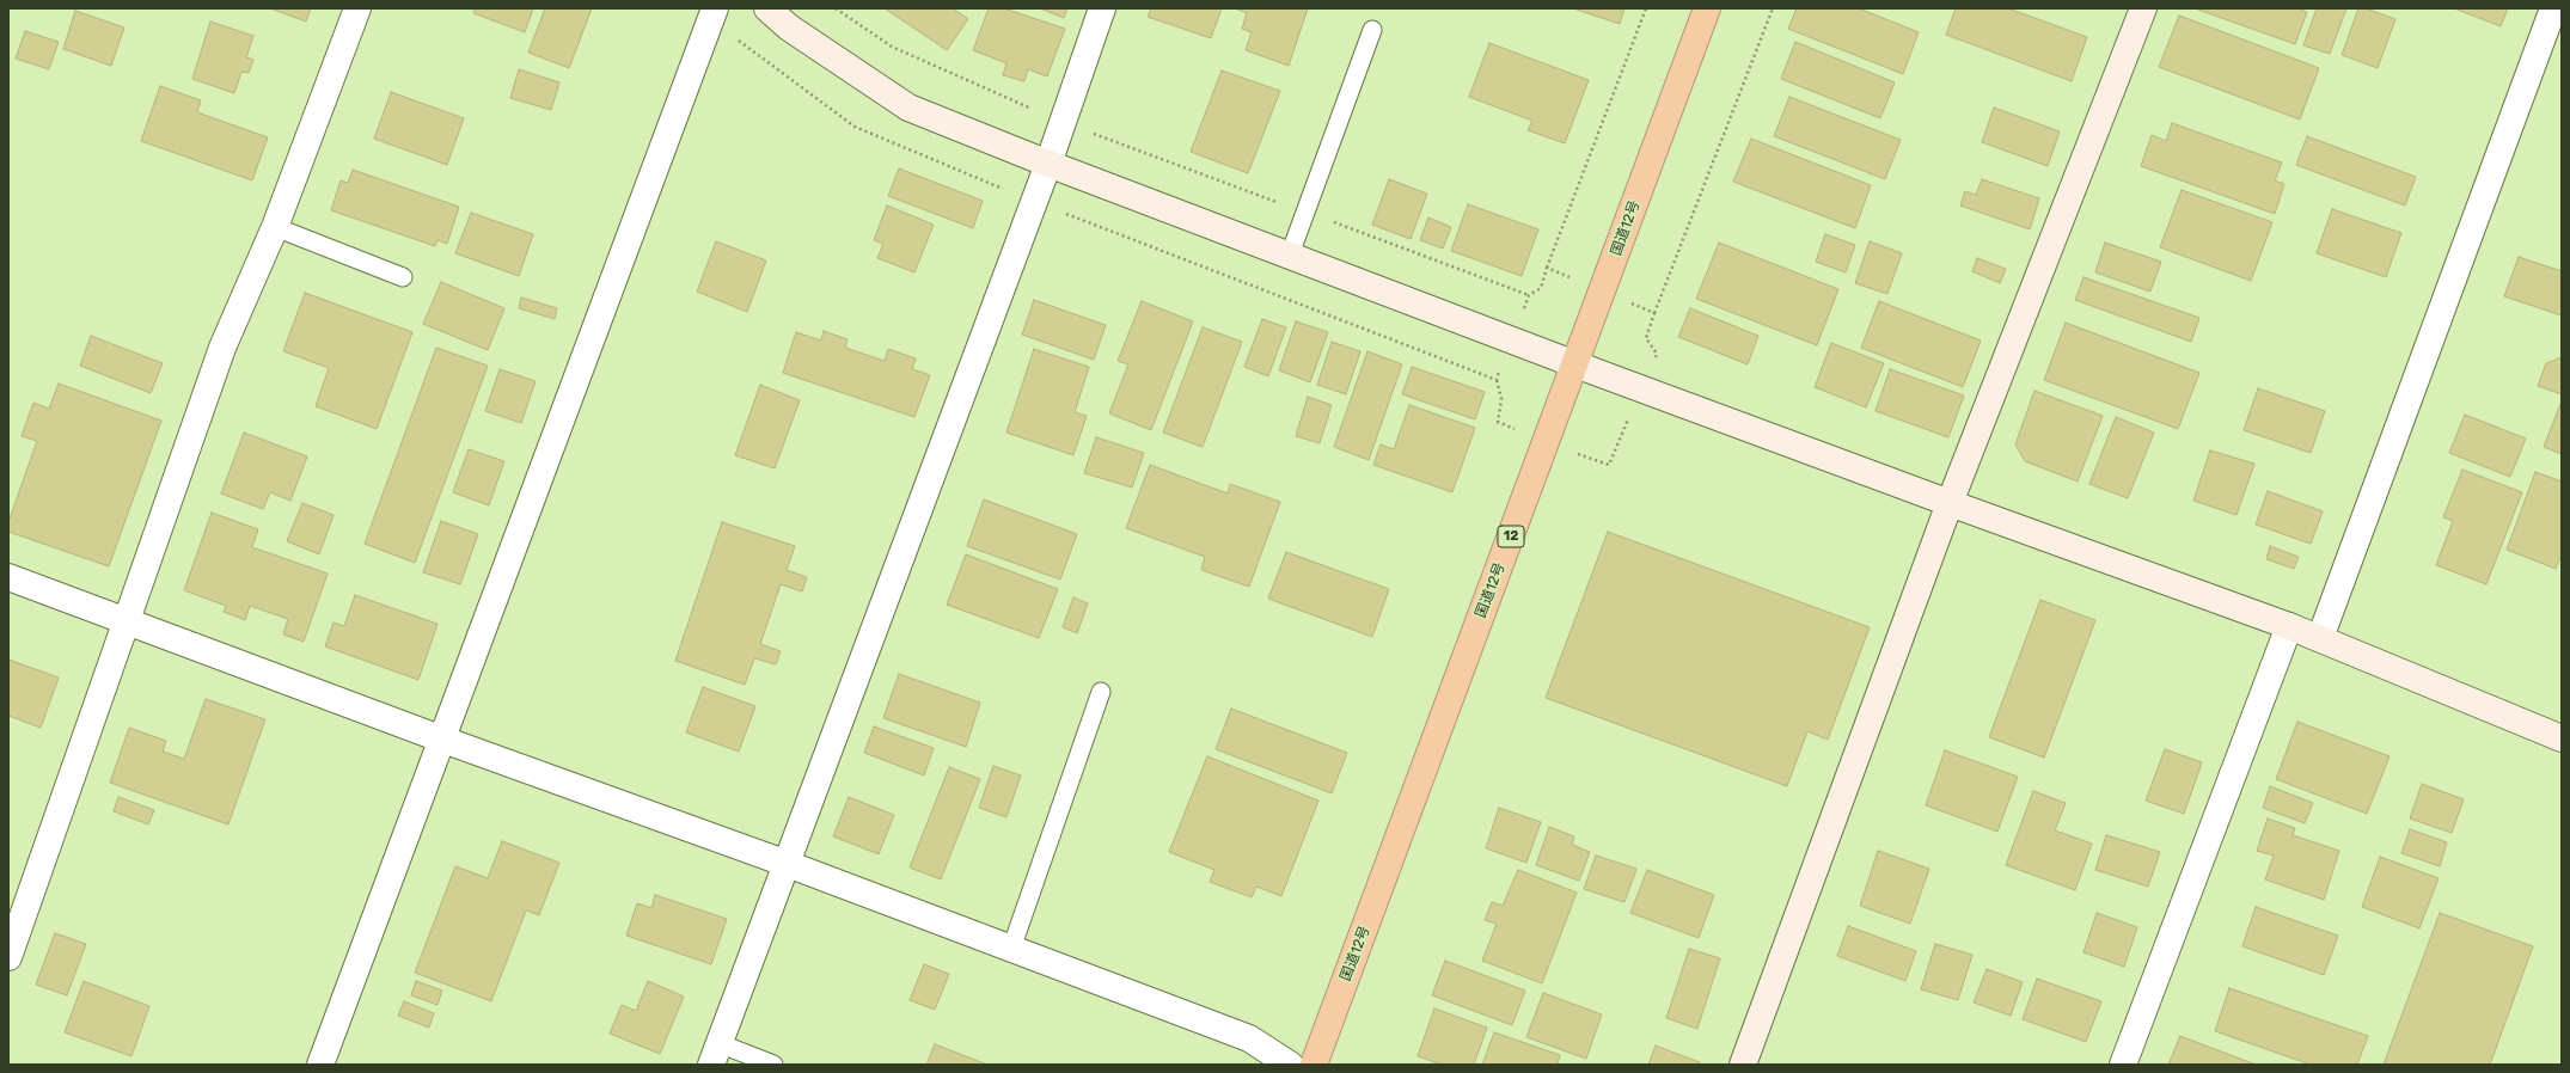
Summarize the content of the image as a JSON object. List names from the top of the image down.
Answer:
{
  "streets": {
    "highway": ["国道12号", "12"]
  }
}
